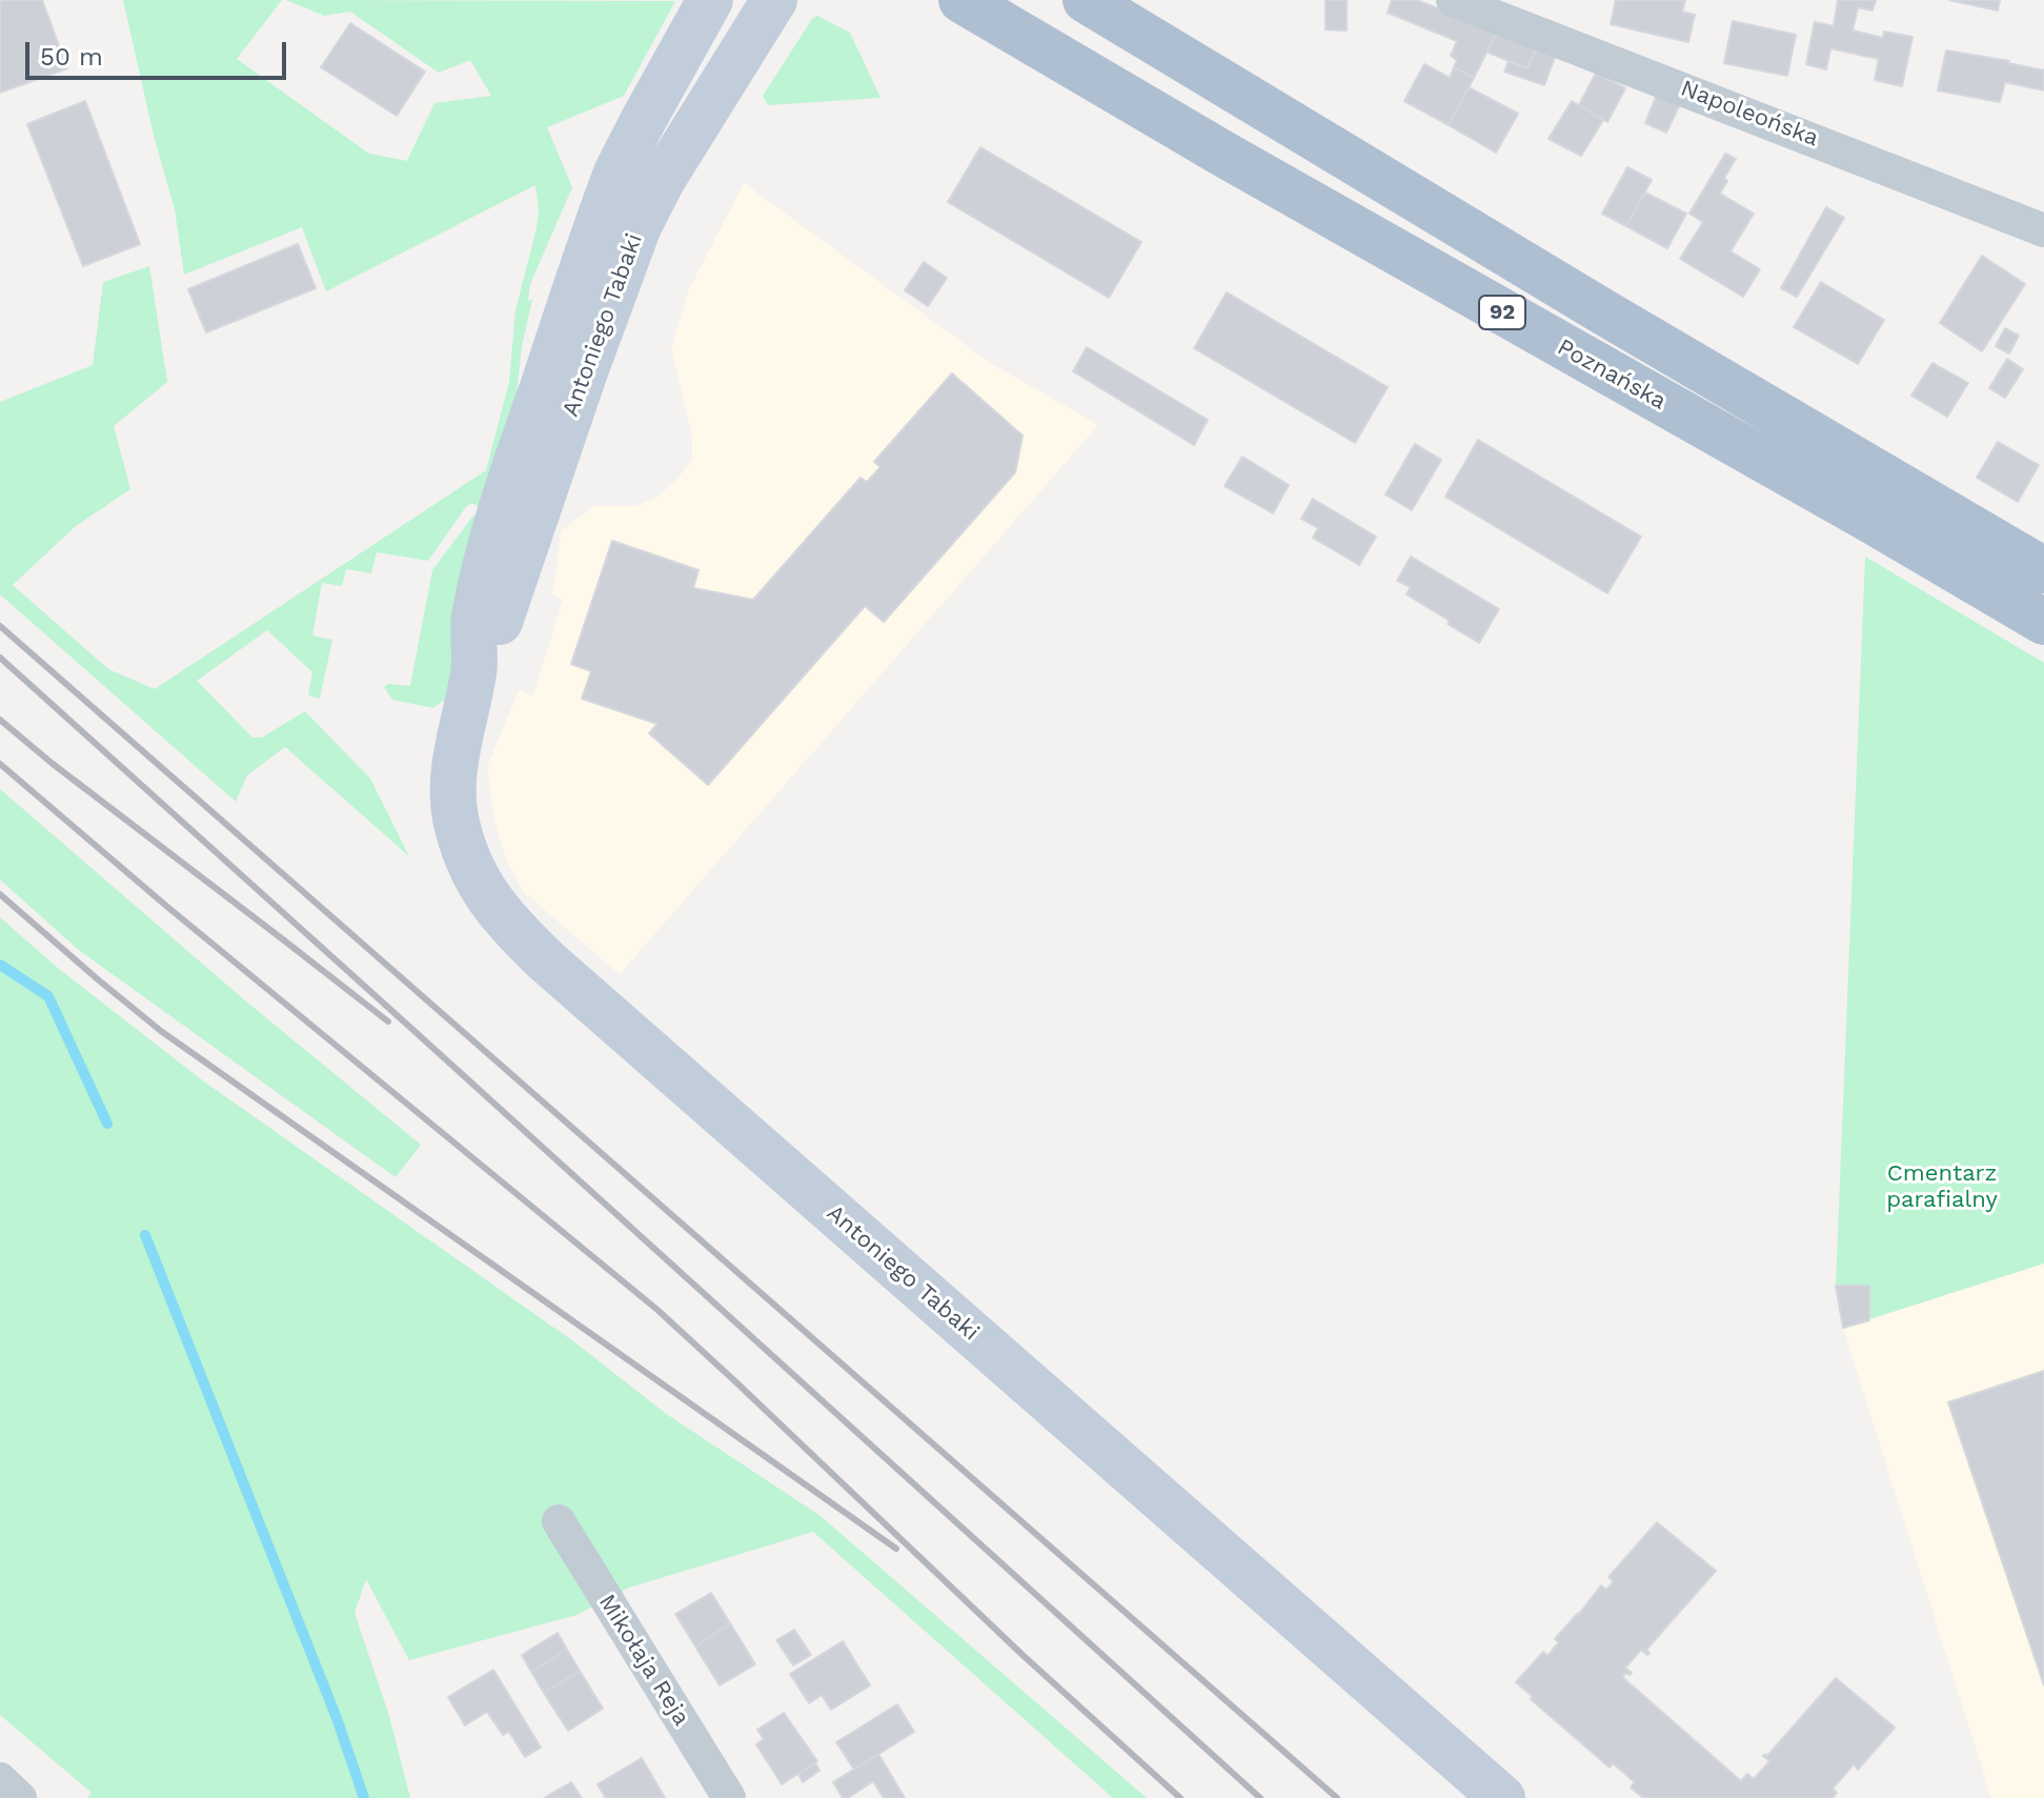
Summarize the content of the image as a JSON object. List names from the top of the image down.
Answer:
{
  "streets": {
    "main road": ["92", "Poznańska"],
    "street": ["Napoleońska", "Antoniego Tabaki", "Mikołaja Reja"]
  },
  "parks": ["Cmentarz parafialny"],
  "scale_bar": "50 m"
}
